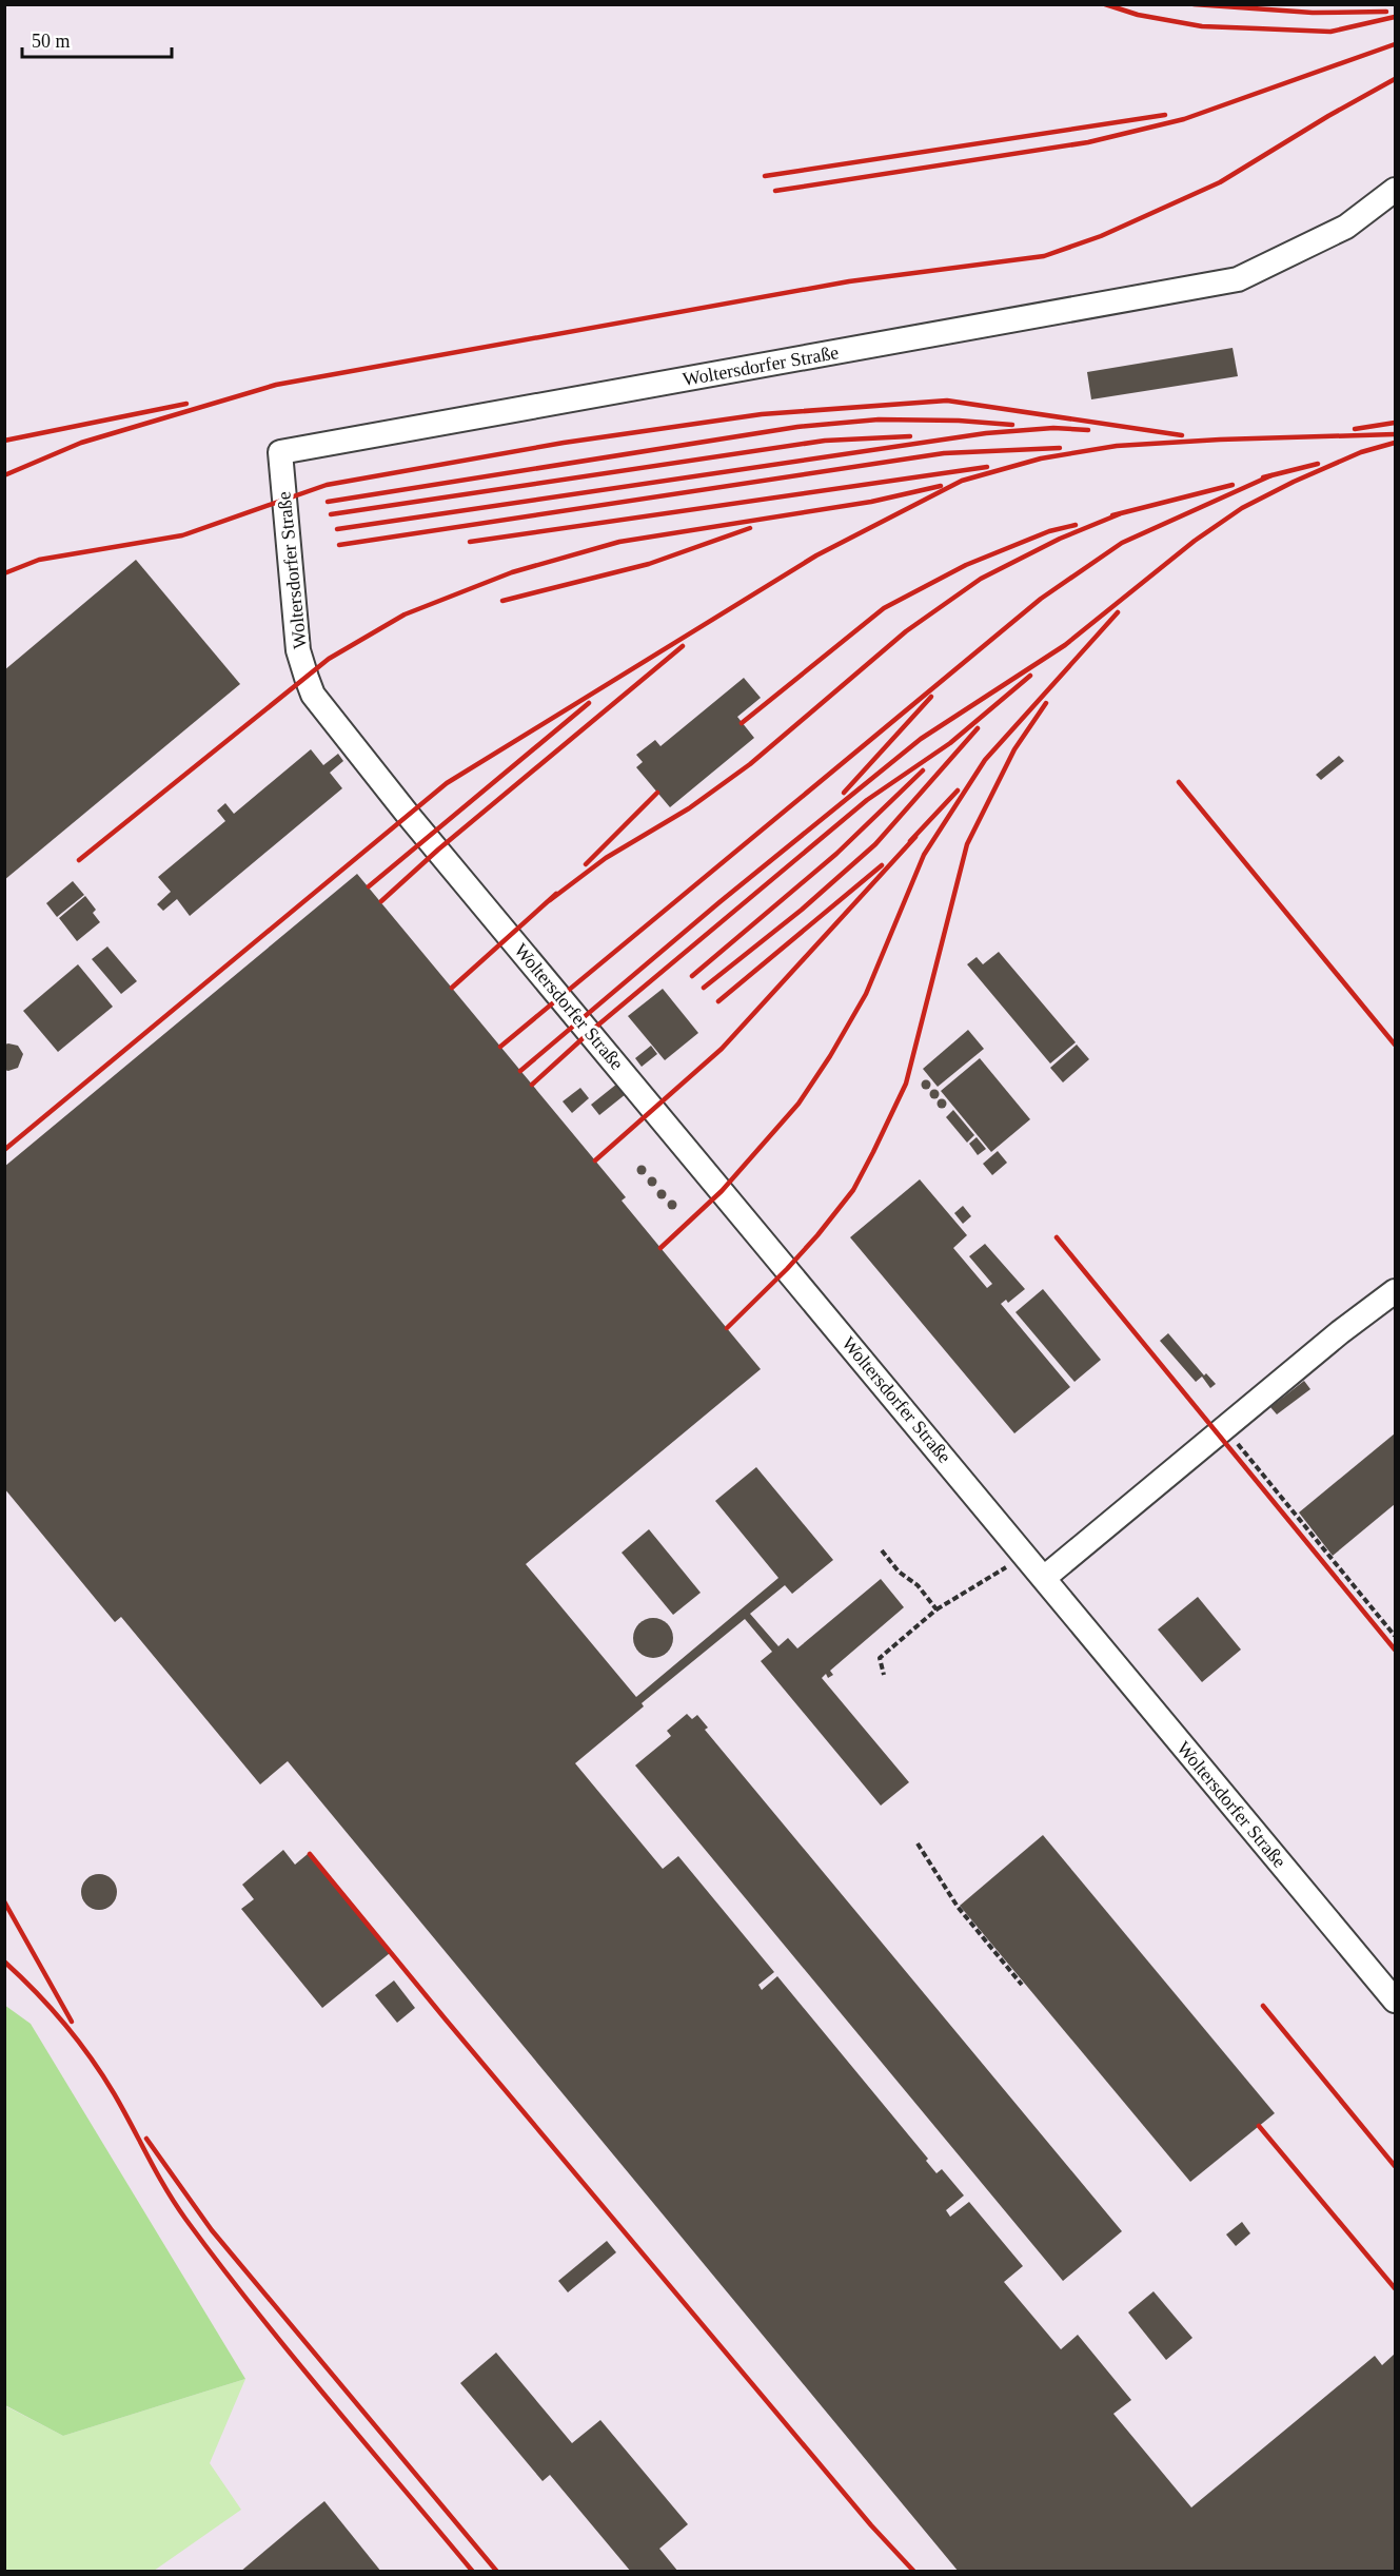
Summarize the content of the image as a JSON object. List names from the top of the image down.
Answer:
{
  "streets": {
    "lane": ["Woltersdorfer Straße"]
  },
  "scale_bar": "50 m"
}
